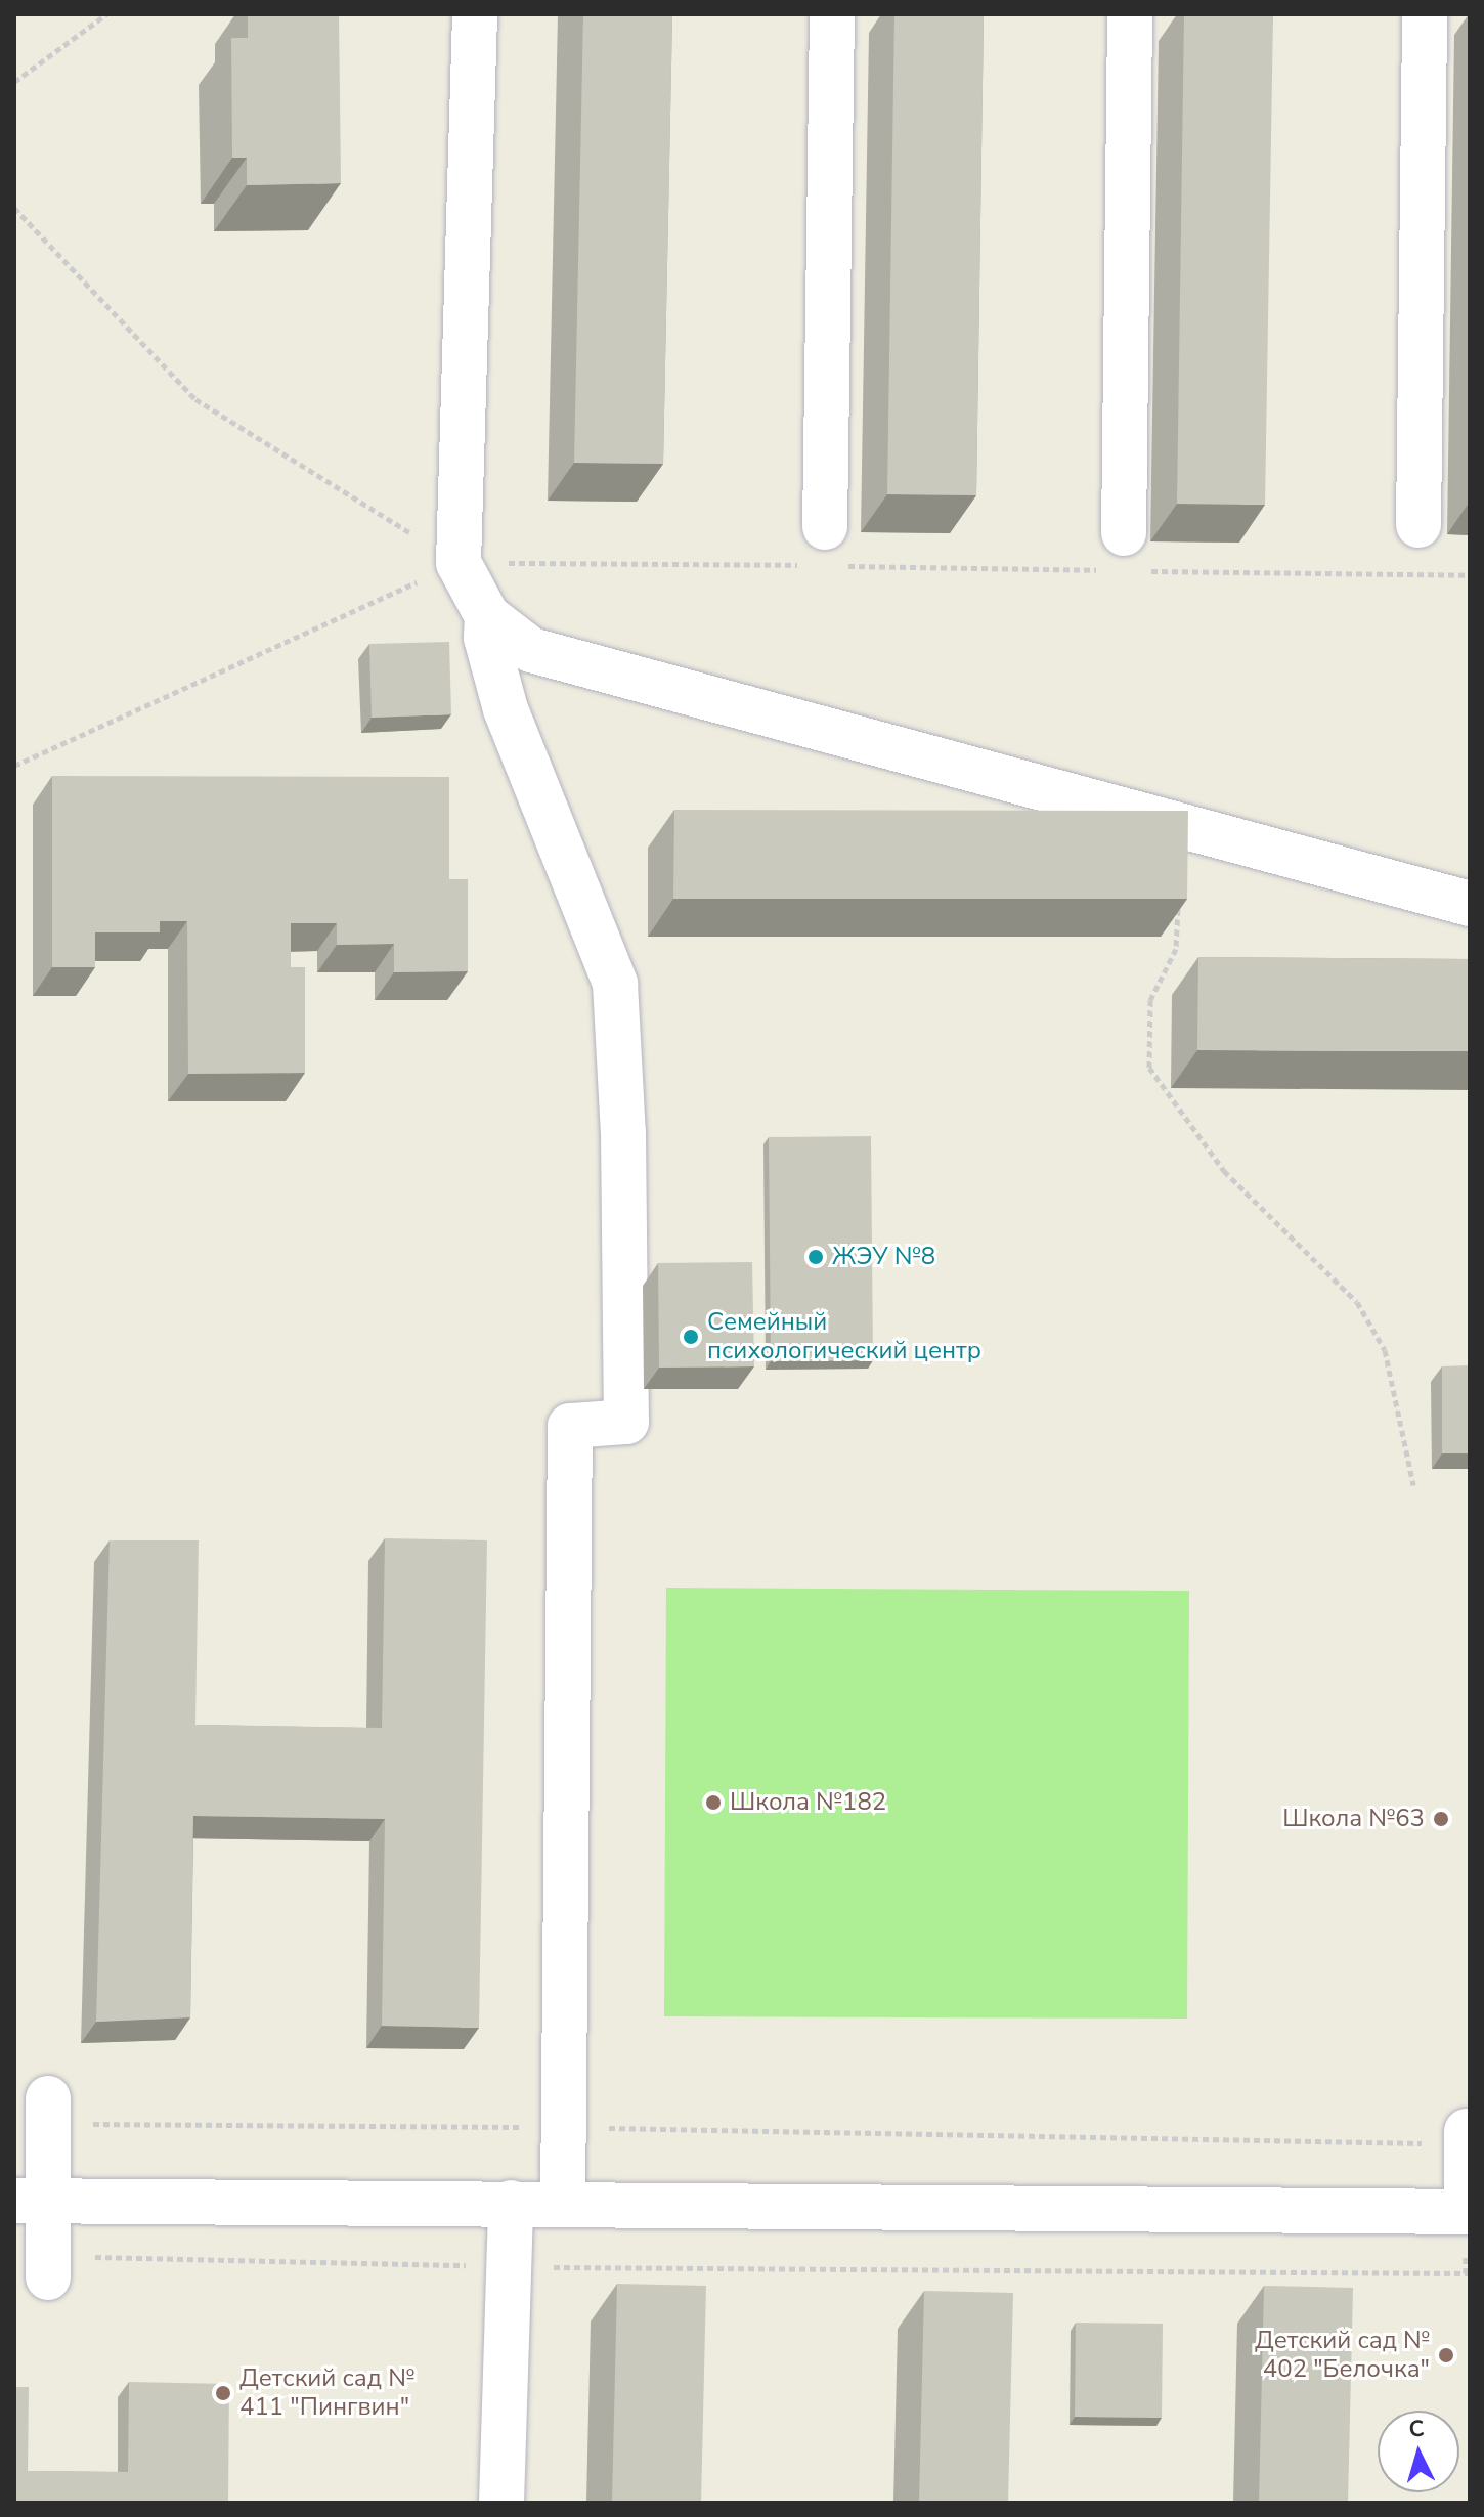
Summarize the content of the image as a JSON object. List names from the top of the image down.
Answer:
{
  "places": [
    "ЖЭУ №8",
    "Семейный психологический центр",
    "Школа №182",
    "Школа №63",
    "Детский сад № 402 \"Белочка\"",
    "Детский сад № 411 \"Пингвин\""
  ],
  "north": "top"
}
